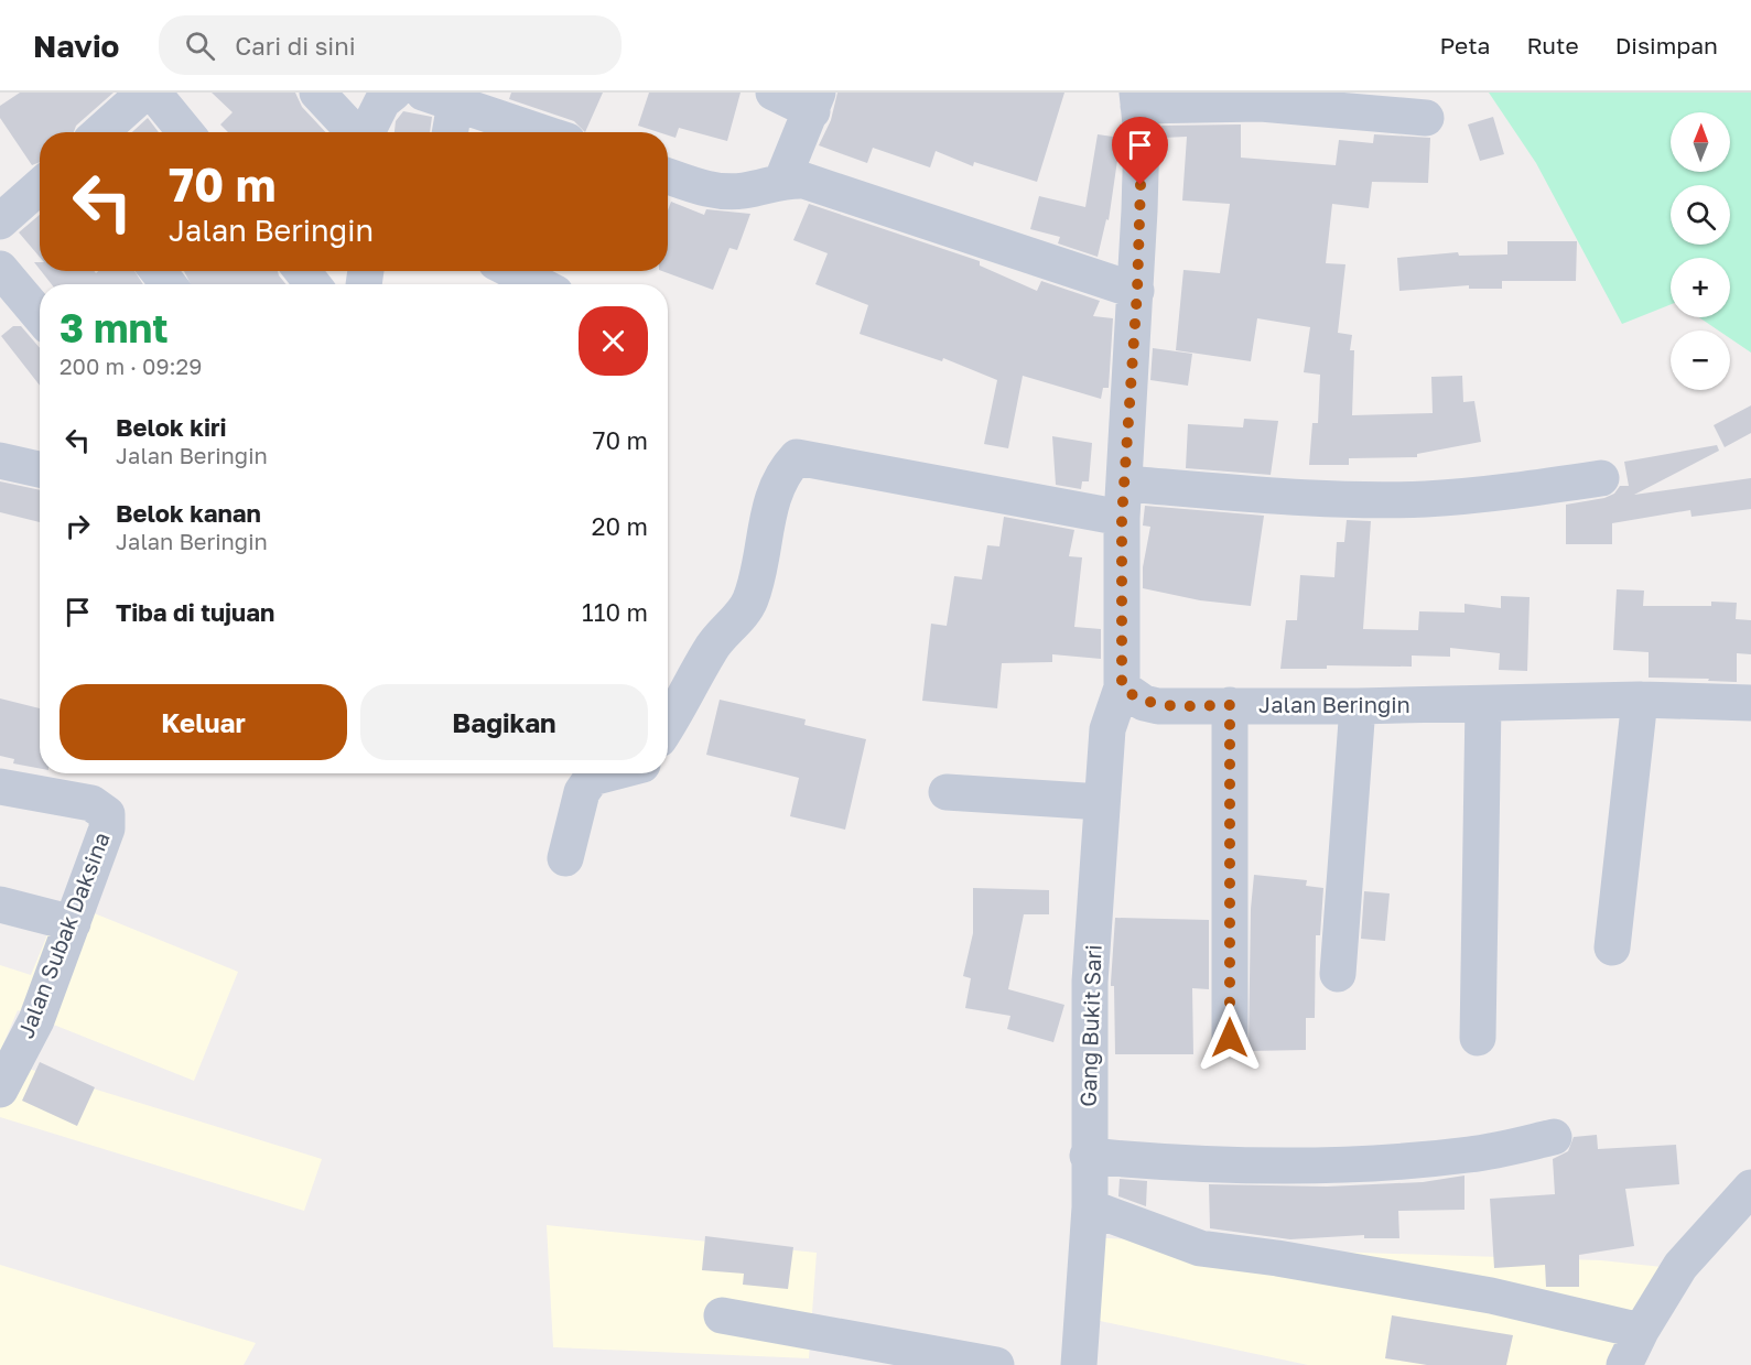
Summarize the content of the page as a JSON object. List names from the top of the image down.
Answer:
{
  "streets": {
    "street": ["Jalan Beringin", "Jalan Subak Daksina", "Gang Bukit Sari"]
  },
  "crossings": [
    ["Jalan Beringin", "Gang Bukit Sari"]
  ],
  "north": "top",
  "page": {
    "header": "Navio",
    "search": "Cari di sini",
    "nav": ["Peta", "Rute", "Disimpan"],
    "map_buttons": ["+", "−"],
    "turn": ["70 m", "Jalan Beringin"],
    "heading": ["3 mnt", "200 m · 09:29"],
    "list": [
      {
        "name": "Belok kiri",
        "note": "Jalan Beringin",
        "value": "70 m"
      },
      {
        "name": "Belok kanan",
        "note": "Jalan Beringin",
        "value": "20 m"
      },
      {
        "name": "Tiba di tujuan",
        "value": "110 m"
      }
    ],
    "buttons": ["Keluar", "Bagikan"]
  }
}
